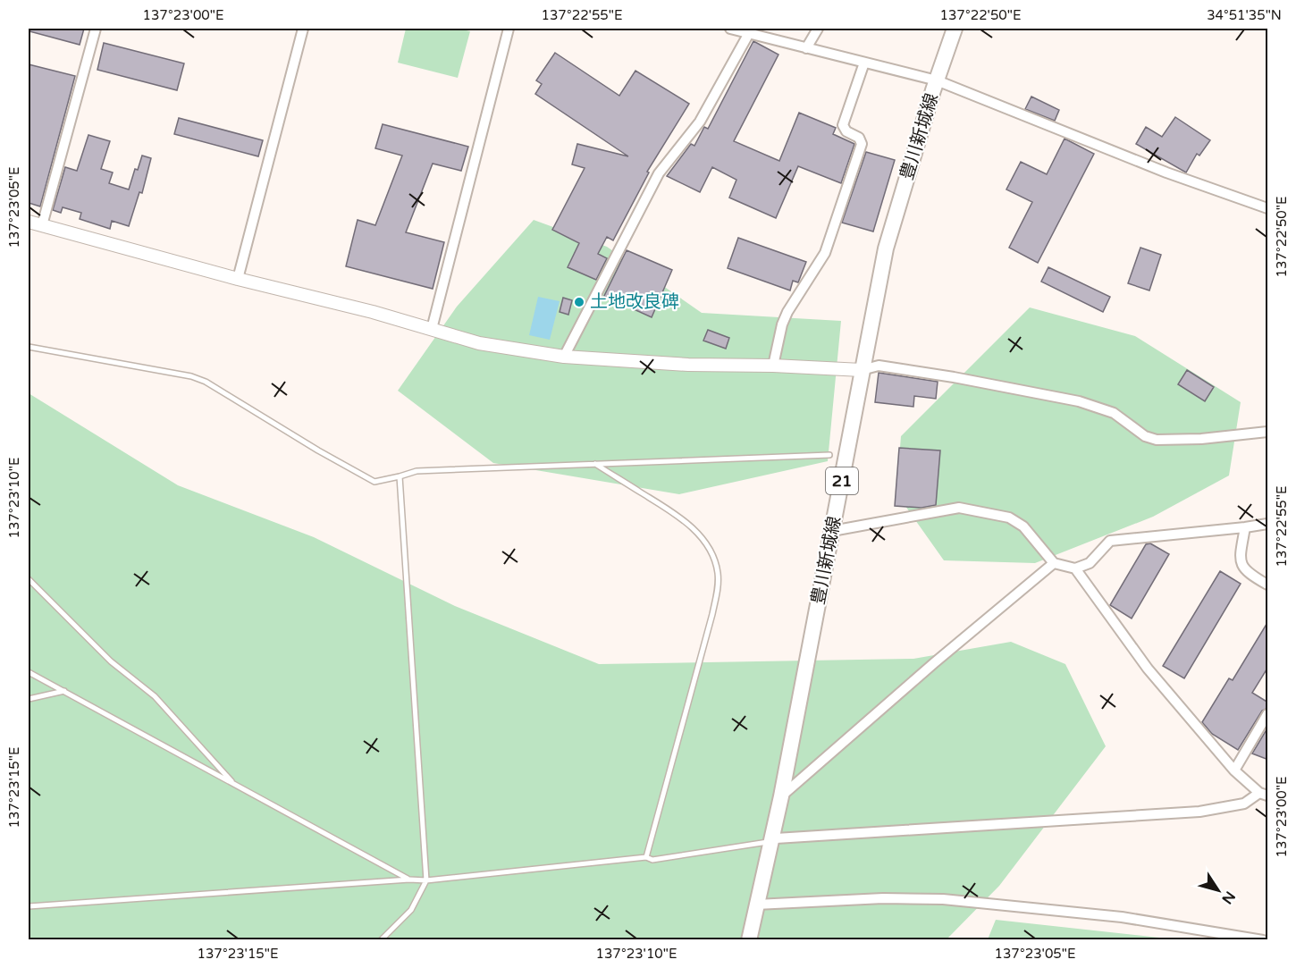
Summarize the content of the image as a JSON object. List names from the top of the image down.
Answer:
{
  "streets": {
    "main road": ["豊川新城線", "21"]
  },
  "places": ["土地改良碑"],
  "north": "bottom right",
  "coordinates": [
    "137°23'00\"E",
    "137°22'55\"E",
    "137°22'50\"E",
    "34°51'35\"N",
    "137°23'05\"E",
    "137°23'10\"E",
    "137°23'15\"E"
  ]
}
